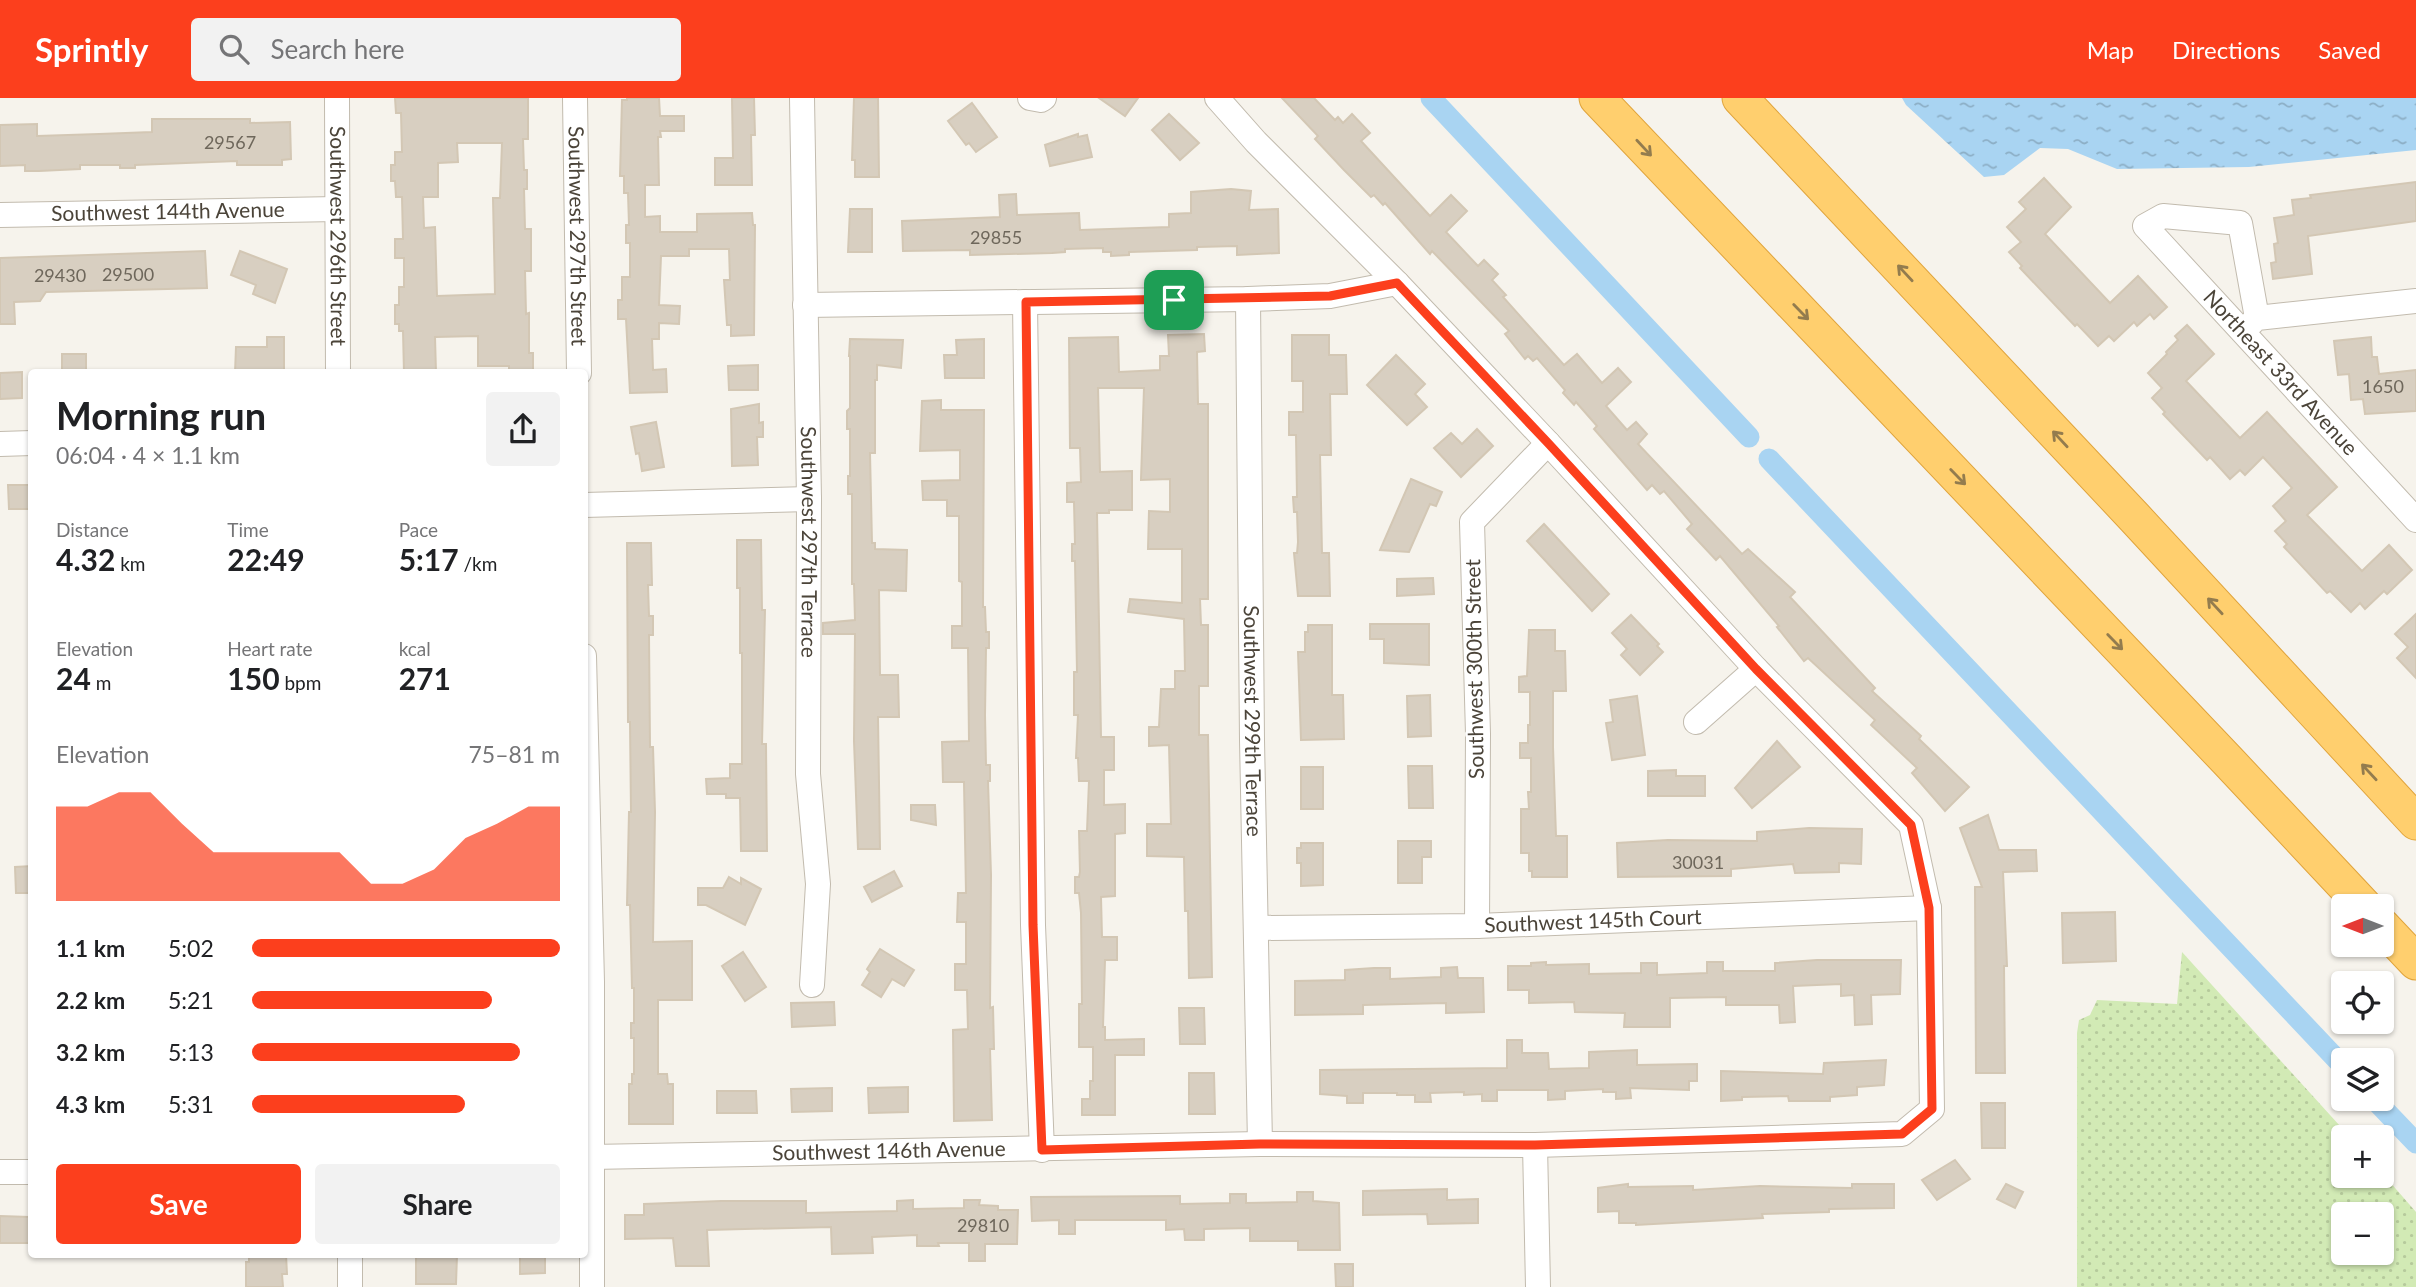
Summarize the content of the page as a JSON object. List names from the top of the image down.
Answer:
{
  "streets": {
    "street": [
      "Southwest 144th Avenue",
      "Southwest 296th Street",
      "Southwest 297th Street",
      "Northeast 33rd Avenue",
      "Southwest 297th Terrace",
      "Southwest 300th Street",
      "Southwest 299th Terrace",
      "Southwest 145th Court",
      "Southwest 146th Avenue"
    ]
  },
  "crossings": [
    ["Southwest 144th Avenue", "Southwest 296th Street"],
    ["Southwest 300th Street", "Southwest 145th Court"],
    ["Southwest 299th Terrace", "Southwest 145th Court"],
    ["Southwest 299th Terrace", "Southwest 146th Avenue"],
    ["Southwest 145th Court", "Southwest 146th Avenue"]
  ],
  "house_numbers": [
    "29567",
    "29855",
    "29500",
    "29430",
    "1650",
    "30031",
    "29810"
  ],
  "north": "left",
  "page": {
    "header": "Sprintly",
    "search": "Search here",
    "nav": ["Map", "Directions", "Saved"],
    "heading": ["Morning run", "06:04 · 4 × 1.1 km"],
    "stats": [
      ["Distance", "4.32 km"],
      ["Time", "22:49"],
      ["Pace", "5:17 /km"],
      ["Elevation", "24 m"],
      ["Heart rate", "150 bpm"],
      ["kcal", "271"]
    ],
    "chart": ["Elevation", "75–81 m"],
    "map_buttons": ["+", "−"],
    "list": [
      {
        "name": "1.1 km",
        "note": "5:02"
      },
      {
        "name": "2.2 km",
        "note": "5:21"
      },
      {
        "name": "3.2 km",
        "note": "5:13"
      },
      {
        "name": "4.3 km",
        "note": "5:31"
      }
    ],
    "buttons": ["Save", "Share"]
  }
}
